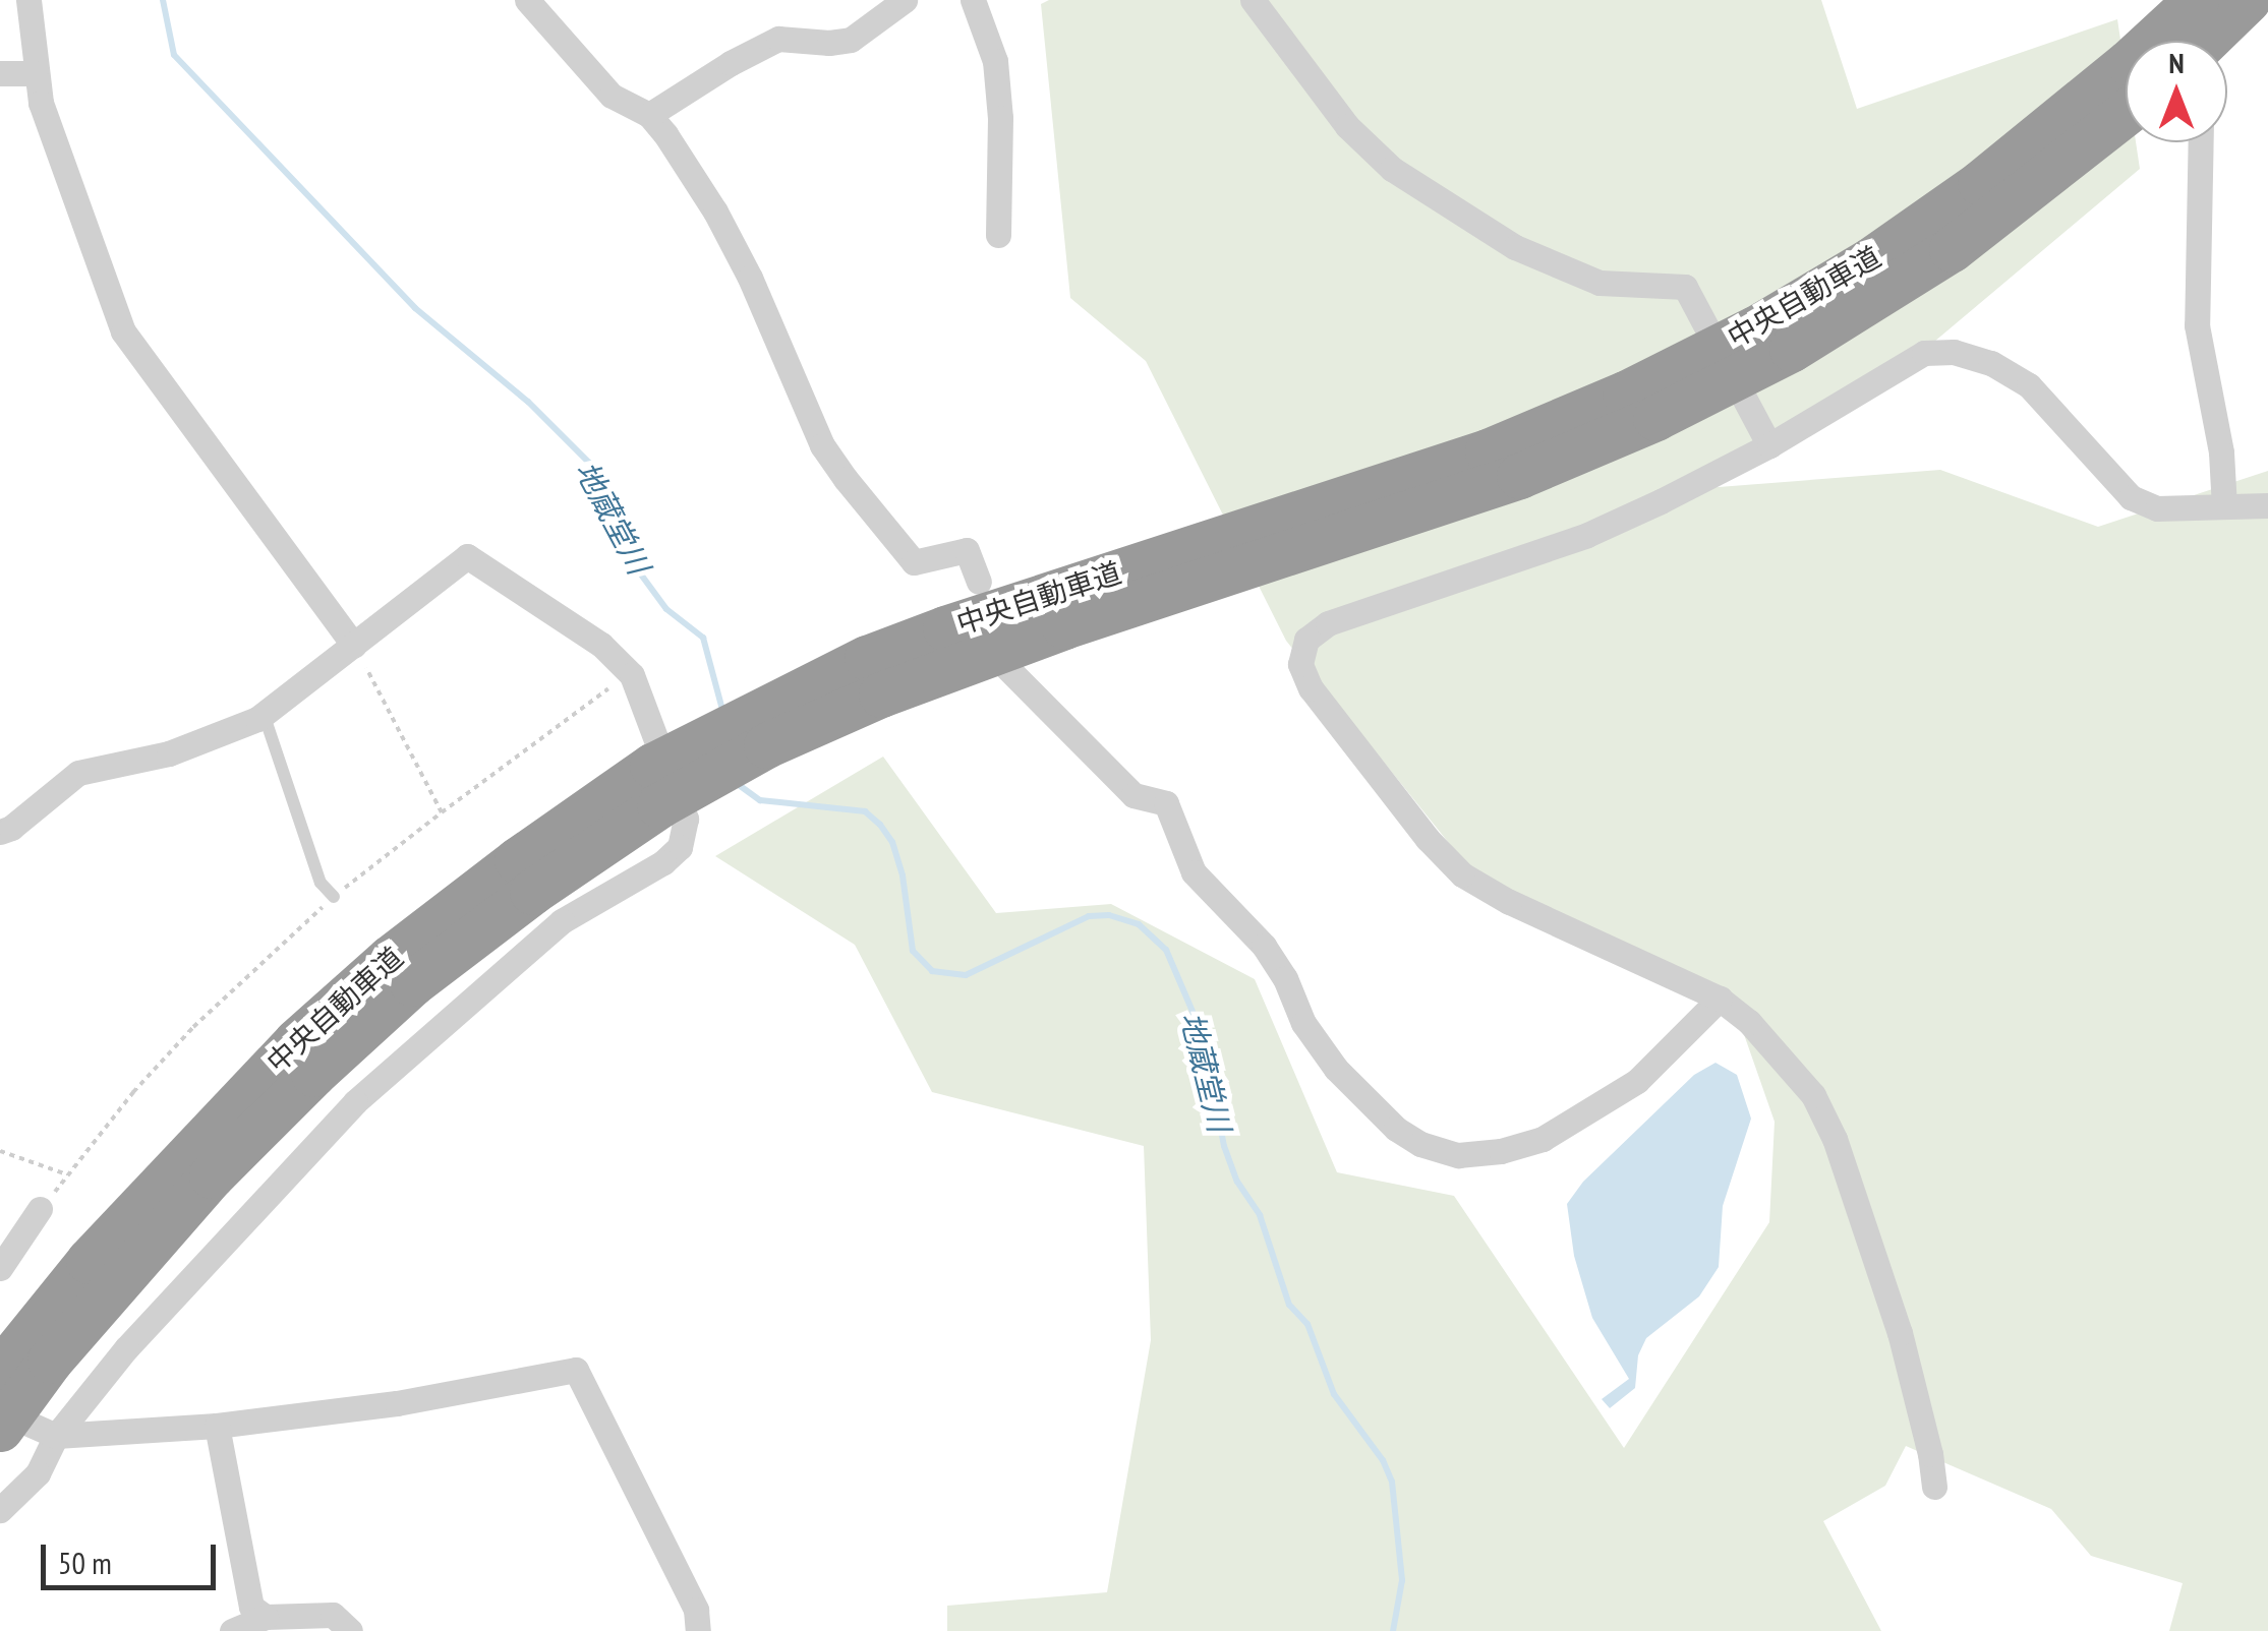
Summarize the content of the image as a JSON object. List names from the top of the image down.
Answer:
{
  "streets": {
    "highway": ["中央自動車道"]
  },
  "water": ["地蔵堂川"],
  "scale_bar": "50 m",
  "north": "top"
}
